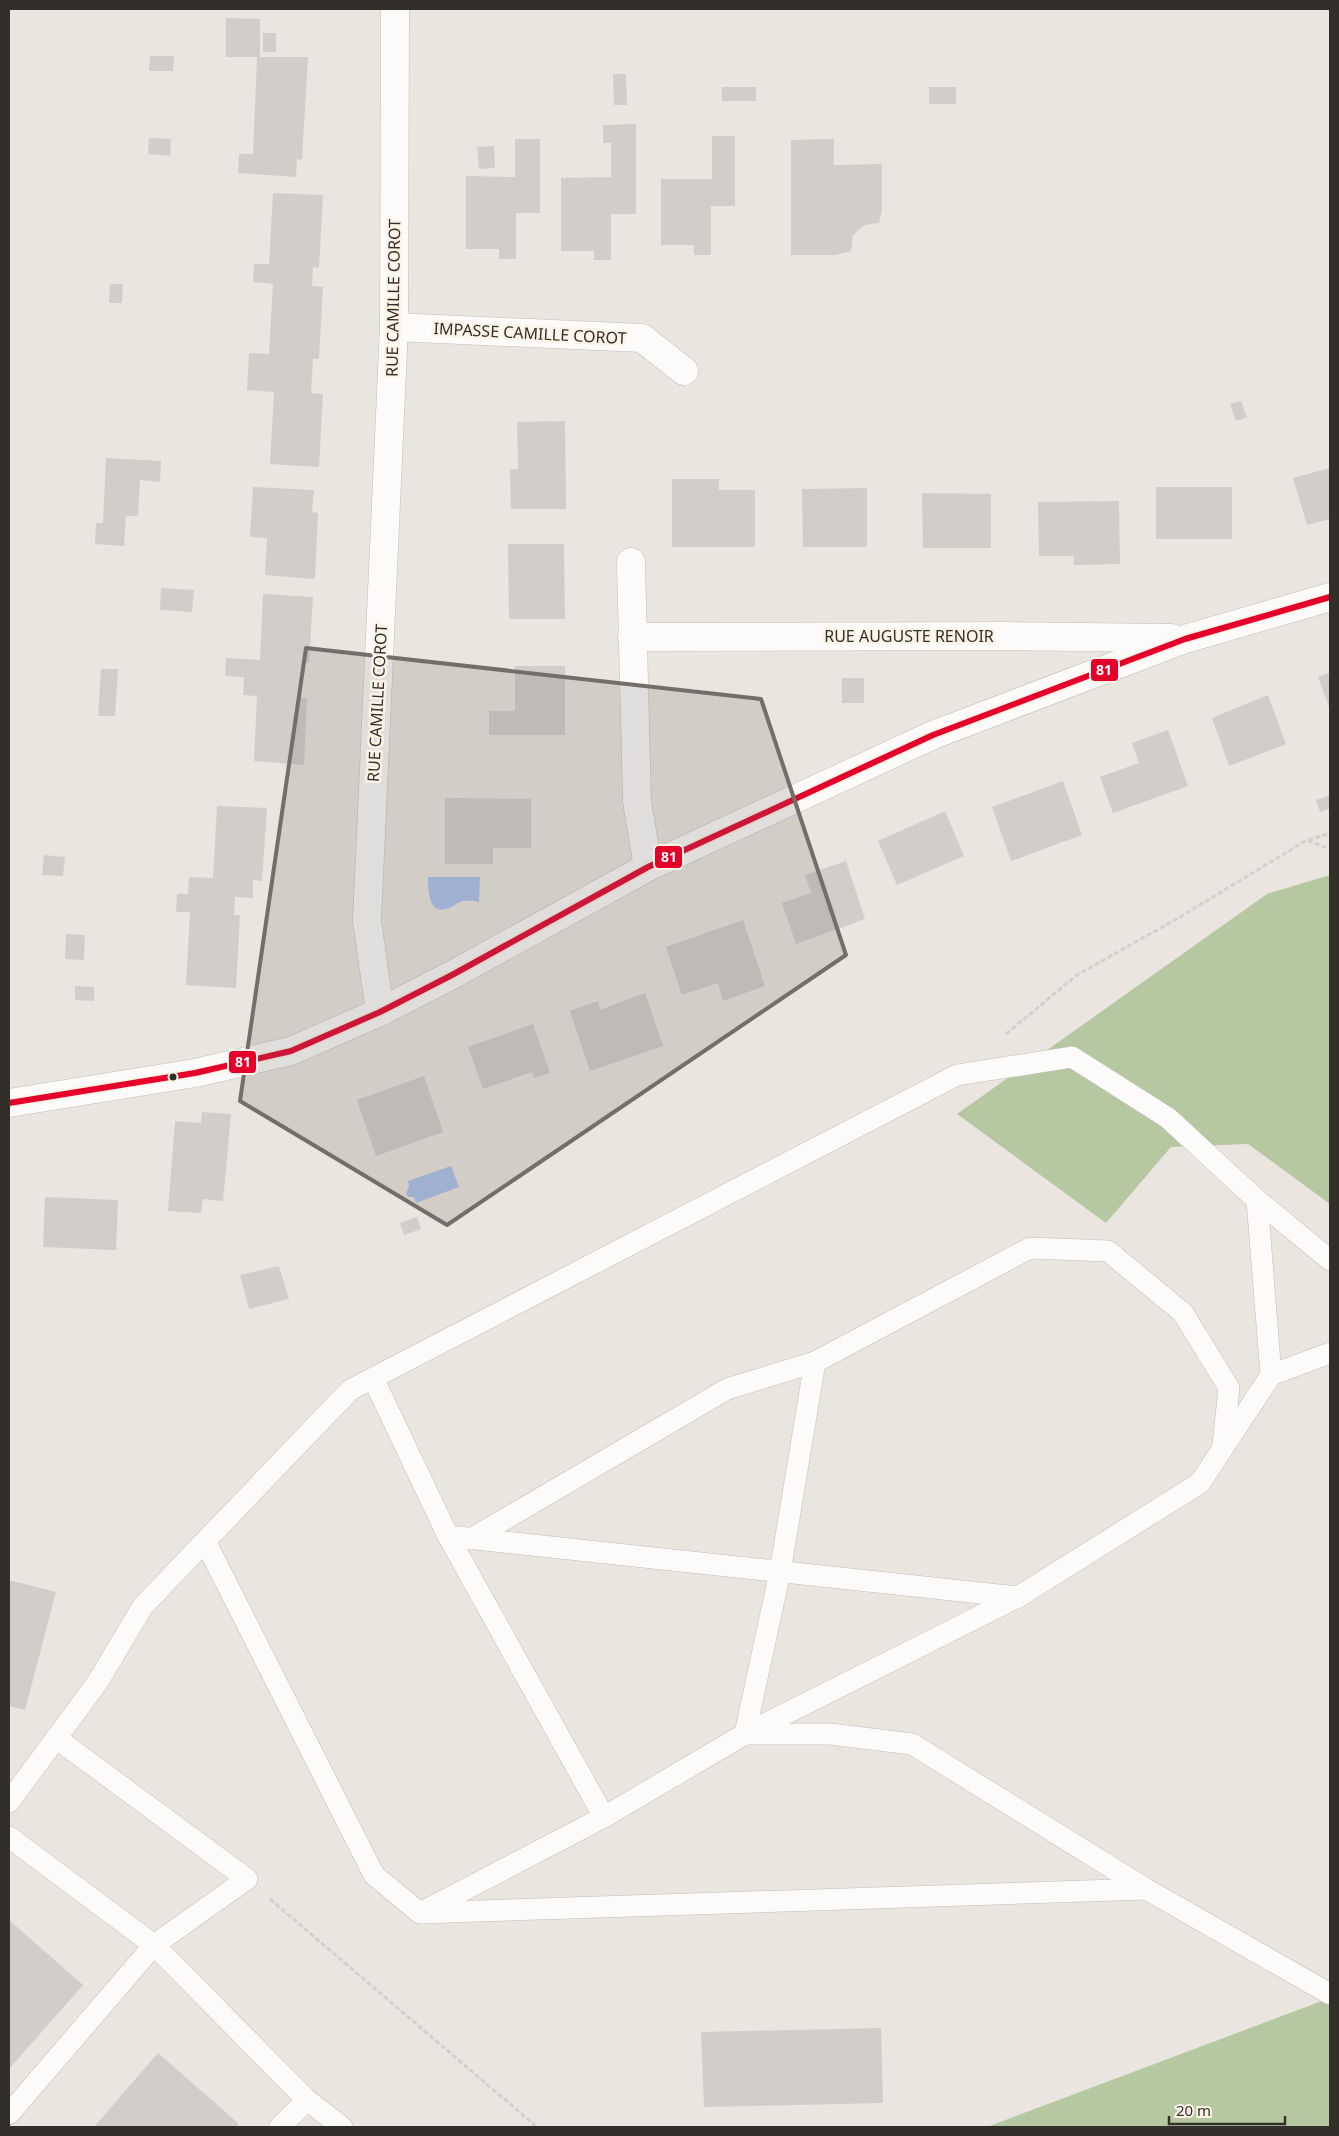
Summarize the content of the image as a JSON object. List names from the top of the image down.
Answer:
{
  "streets": {
    "street": ["RUE CAMILLE COROT", "IMPASSE CAMILLE COROT", "RUE AUGUSTE RENOIR"]
  },
  "crossings": [
    ["RUE CAMILLE COROT", "IMPASSE CAMILLE COROT"],
    ["RUE CAMILLE COROT", "RUE AUGUSTE RENOIR"]
  ],
  "lines": ["transit line 81"],
  "scale_bar": "20 m"
}
